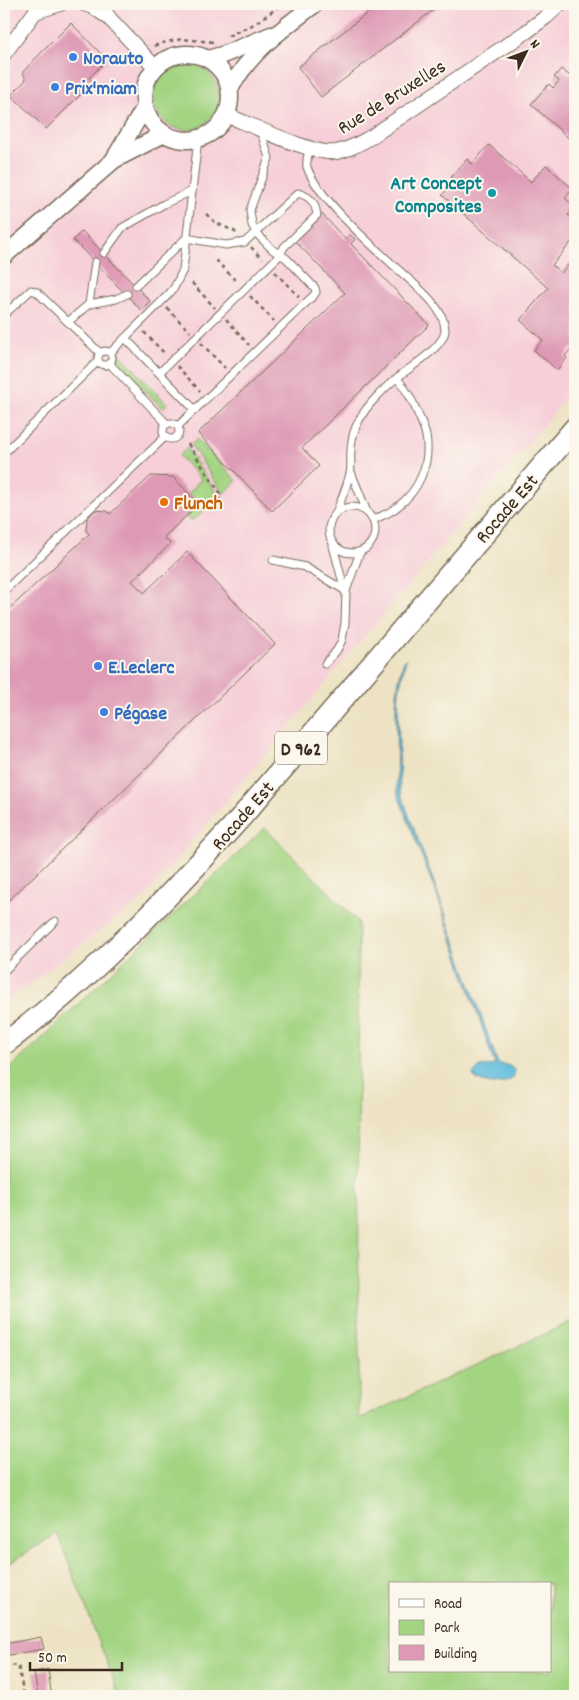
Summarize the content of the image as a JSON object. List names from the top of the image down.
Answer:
{
  "streets": {
    "main road": ["Rocade Est", "D 962"],
    "street": ["Rue de Bruxelles"]
  },
  "places": [
    "Norauto",
    "Prix'miam",
    "Art Concept Composites",
    "Flunch",
    "E.Leclerc",
    "Pégase"
  ],
  "legend": ["Road", "Park", "Building"],
  "scale_bar": "50 m",
  "north": "top right"
}
